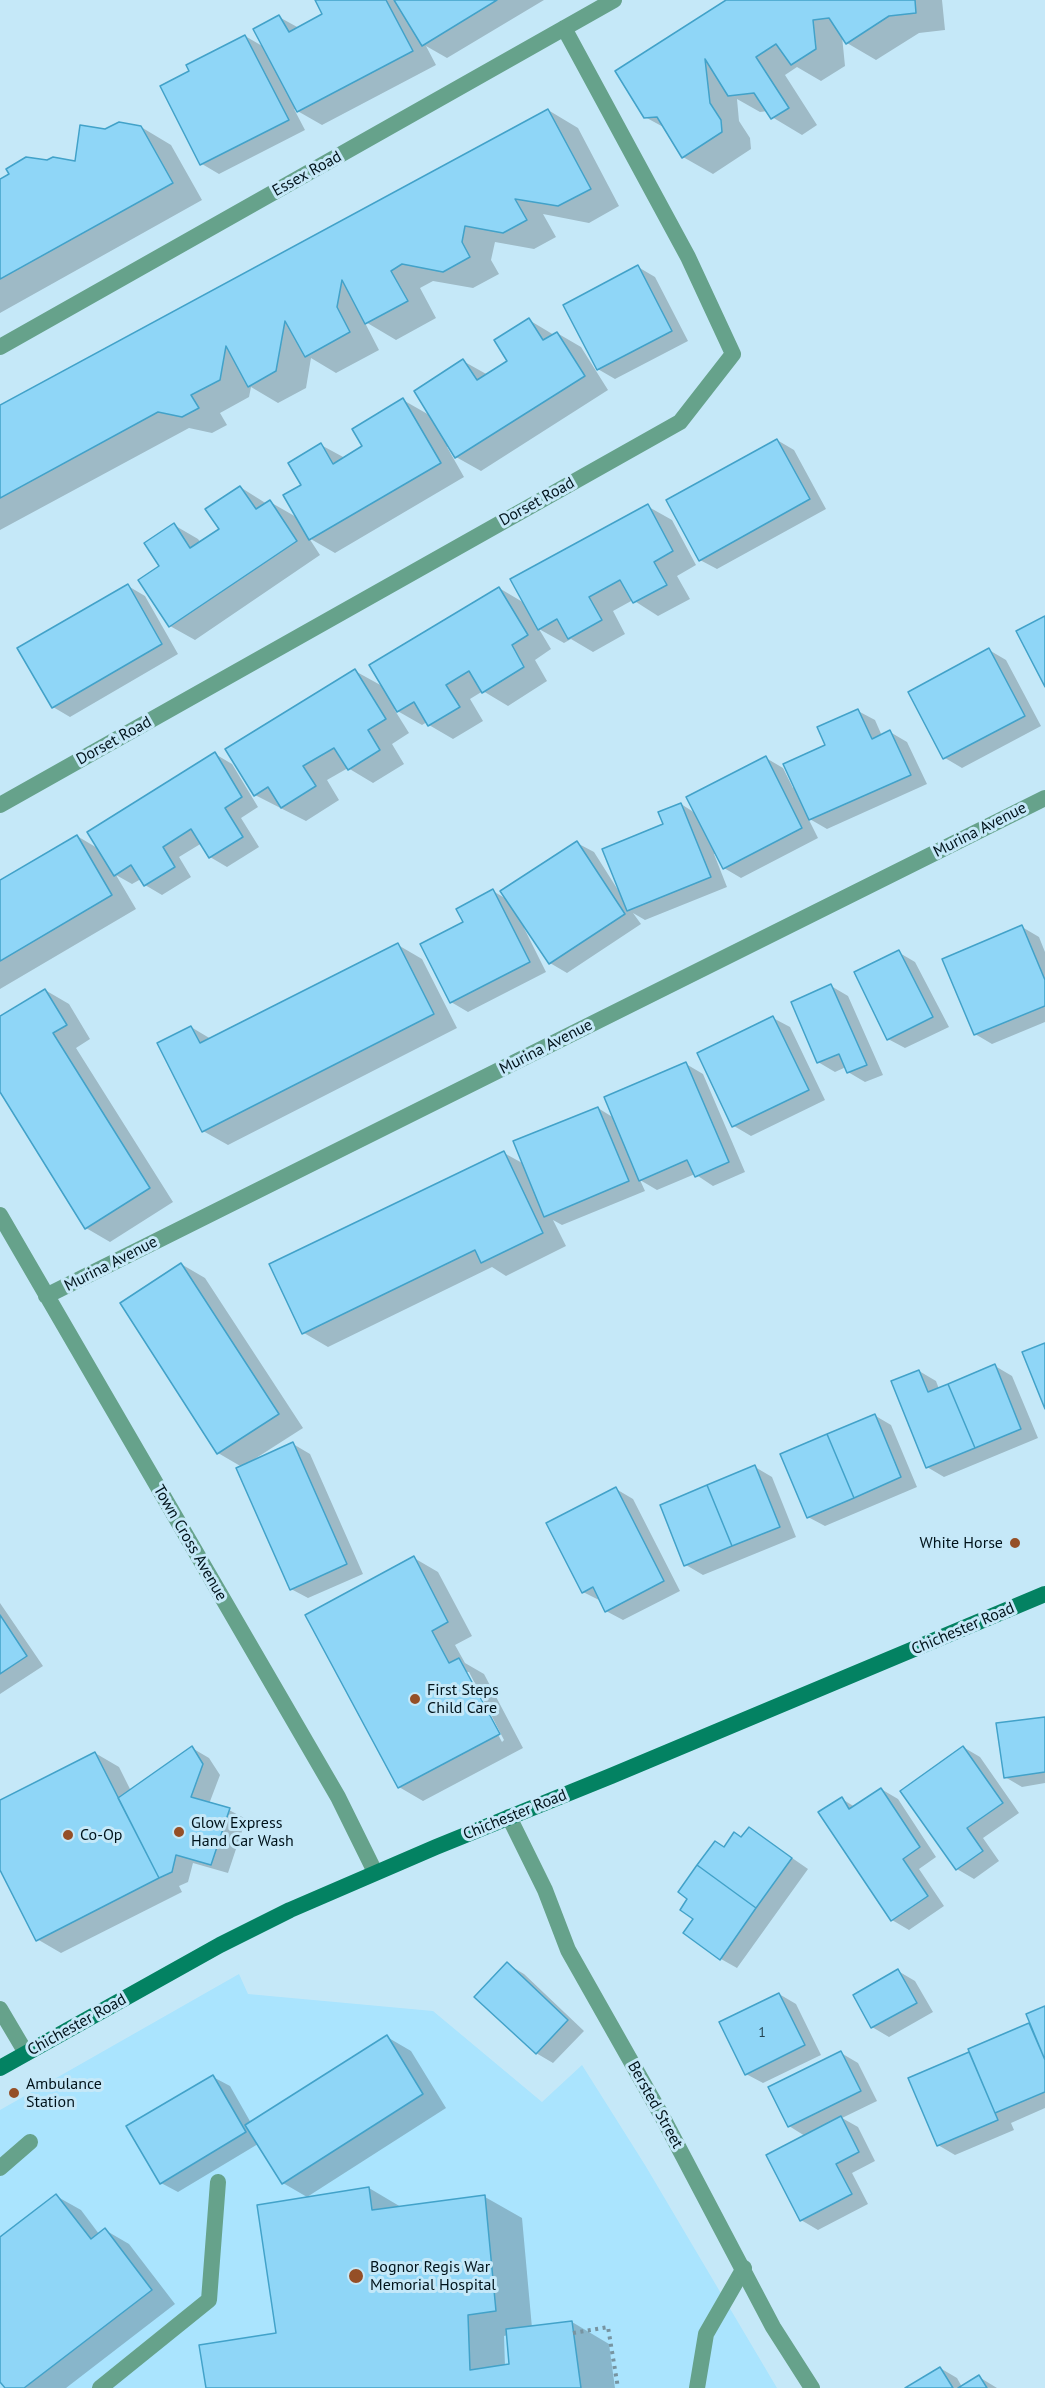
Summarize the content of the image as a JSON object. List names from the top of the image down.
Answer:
{
  "streets": {
    "main road": ["Chichester Road"],
    "street": [
      "Essex Road",
      "Dorset Road",
      "Murina Avenue",
      "Town Cross Avenue",
      "Bersted Street"
    ]
  },
  "crossings": [
    ["Essex Road", "Dorset Road"],
    ["Murina Avenue", "Town Cross Avenue"],
    ["Town Cross Avenue", "Chichester Road"],
    ["Chichester Road", "Bersted Street"]
  ],
  "places": [
    "White Horse",
    "First Steps Child Care",
    "Glow Express Hand Car Wash",
    "Co-Op",
    "Ambulance Station",
    "Bognor Regis War Memorial Hospital"
  ],
  "house_numbers": ["1"]
}
